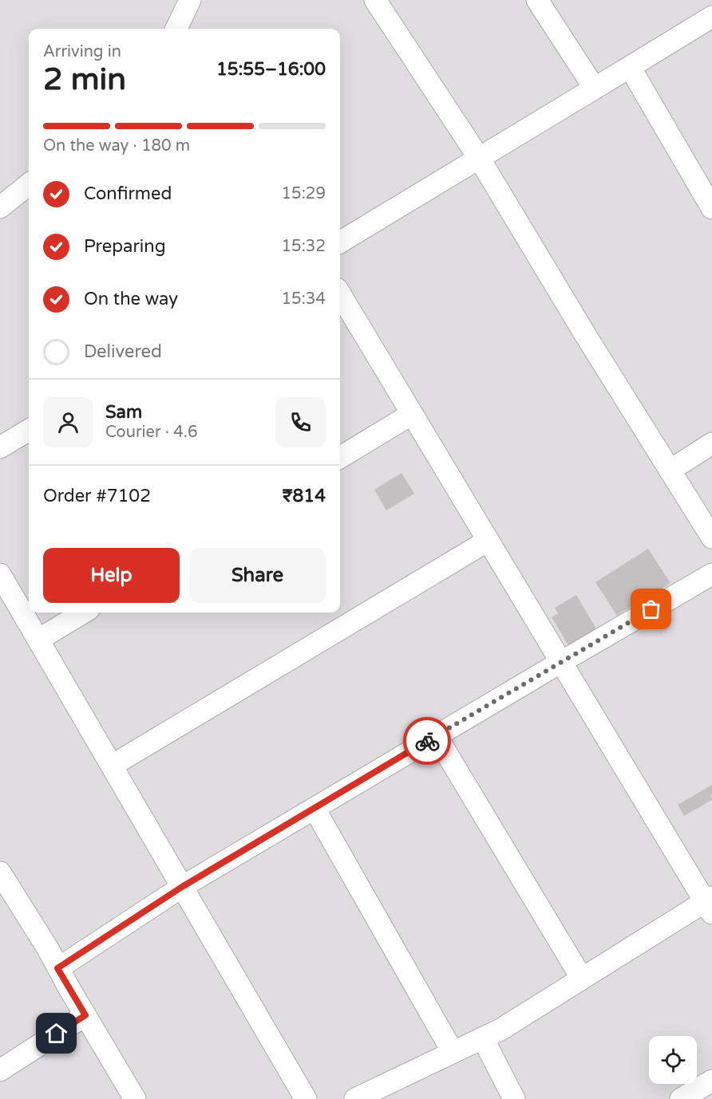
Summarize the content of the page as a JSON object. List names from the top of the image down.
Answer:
{
  "page": {
    "heading": ["2 min", "Arriving in", "15:55–16:00"],
    "panel": [
      "Sam",
      "Courier · 4.6",
      "Order #7102",
      "₹814"
    ],
    "bar": "On the way · 180 m",
    "list": [
      ["Confirmed", "15:29"],
      ["Preparing", "15:32"],
      ["On the way", "15:34"],
      "Delivered"
    ],
    "buttons": ["Help", "Share"]
  }
}
